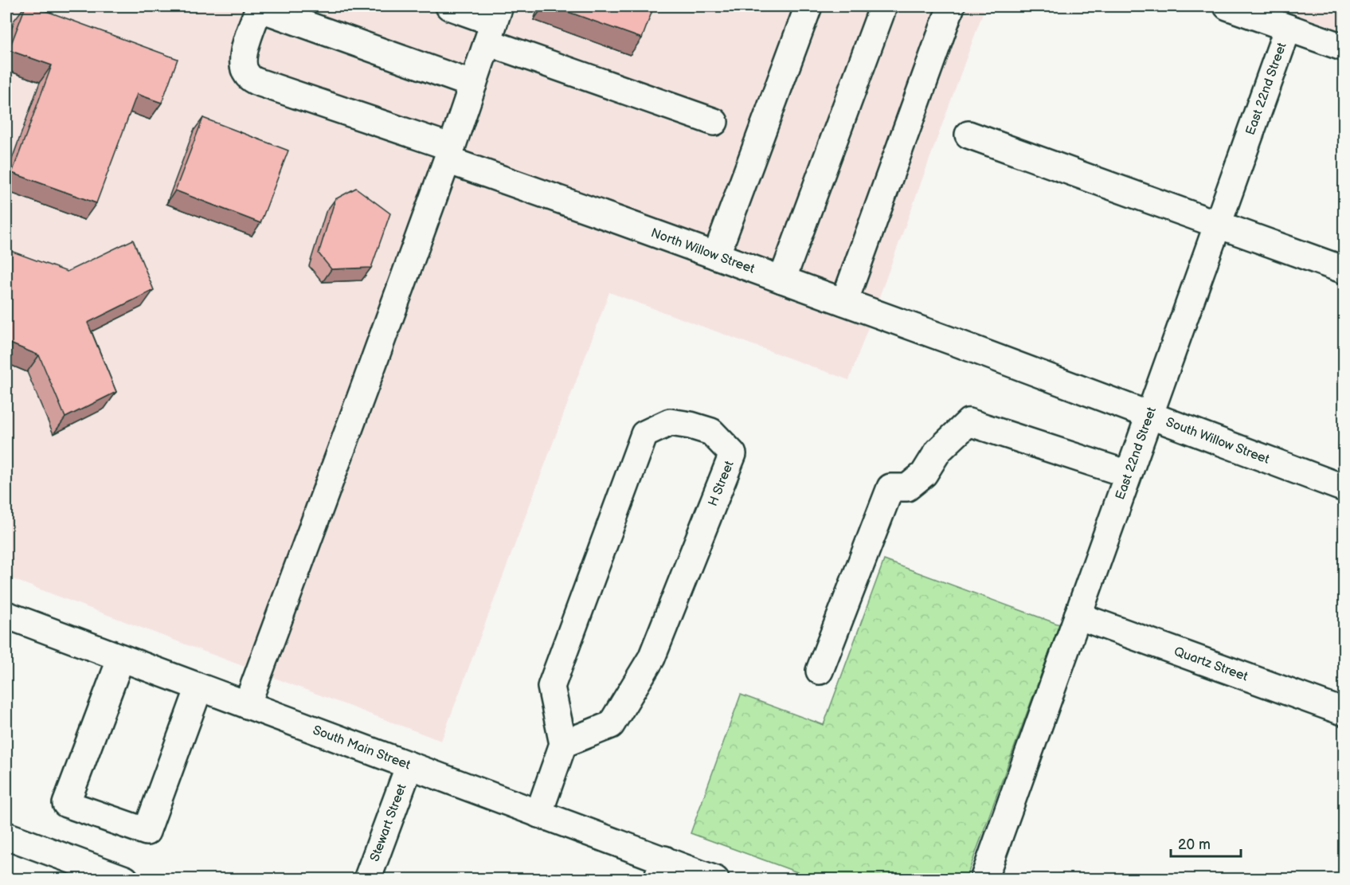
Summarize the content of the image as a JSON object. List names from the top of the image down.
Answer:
{
  "streets": {
    "street": [
      "East 22nd Street",
      "North Willow Street",
      "South Willow Street",
      "H Street",
      "Quartz Street",
      "South Main Street",
      "Stewart Street"
    ]
  },
  "crossings": [
    ["East 22nd Street", "South Willow Street"],
    ["East 22nd Street", "Quartz Street"],
    ["North Willow Street", "South Willow Street"],
    ["South Main Street", "Stewart Street"]
  ],
  "scale_bar": "20 m"
}
